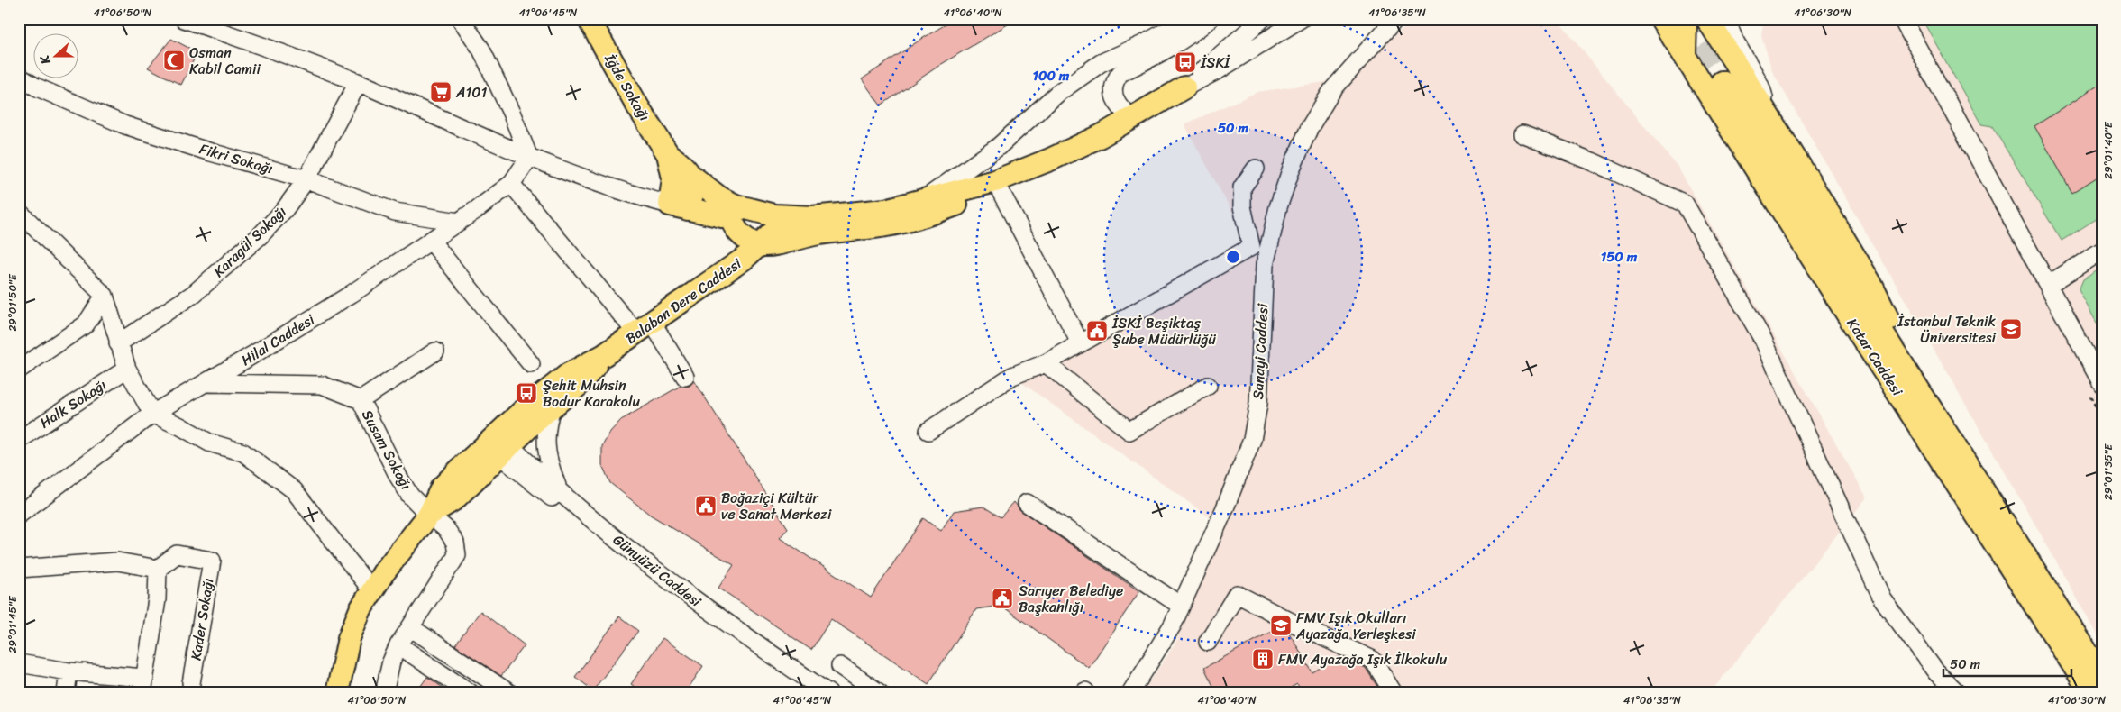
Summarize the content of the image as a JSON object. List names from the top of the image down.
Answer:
{
  "streets": {
    "main road": ["İğde Sokağı", "Balaban Dere Caddesi", "Katar Caddesi"],
    "street": [
      "Fikri Sokağı",
      "Karagül Sokağı",
      "Hilal Caddesi",
      "Sanayi Caddesi",
      "Halk Sokağı",
      "Susam Sokağı",
      "Günyüzü Caddesi",
      "Kader Sokağı"
    ]
  },
  "crossings": [
    ["Fikri Sokağı", "Karagül Sokağı"],
    ["Fikri Sokağı", "Hilal Caddesi"],
    ["Balaban Dere Caddesi", "Susam Sokağı"],
    ["Balaban Dere Caddesi", "Günyüzü Caddesi"],
    ["Hilal Caddesi", "Susam Sokağı"]
  ],
  "places": {
    "mosque": ["Osman Kabil Camii"],
    "bus stop": ["İSKİ", "Şehit Muhsin Bodur Karakolu"],
    "supermarket": ["A101"],
    "school or university": ["İstanbul Teknik Üniversitesi", "FMV Işık Okulları Ayazağa Yerleşkesi"],
    "public building": ["İSKİ Beşiktaş Şube Müdürlüğü", "Boğaziçi Kültür ve Sanat Merkezi", "Sarıyer Belediye Başkanlığı"],
    "building": ["FMV Ayazağa Işık İlkokulu"]
  },
  "scale_bar": "50 m",
  "north": "left",
  "coordinates": [
    "41°06'50\"N",
    "41°06'45\"N",
    "41°06'40\"N",
    "41°06'35\"N",
    "41°06'30\"N",
    "29°01'40\"E",
    "29°01'50\"E",
    "29°01'35\"E",
    "29°01'45\"E"
  ],
  "rings": ["100 m", "50 m", "150 m"]
}
